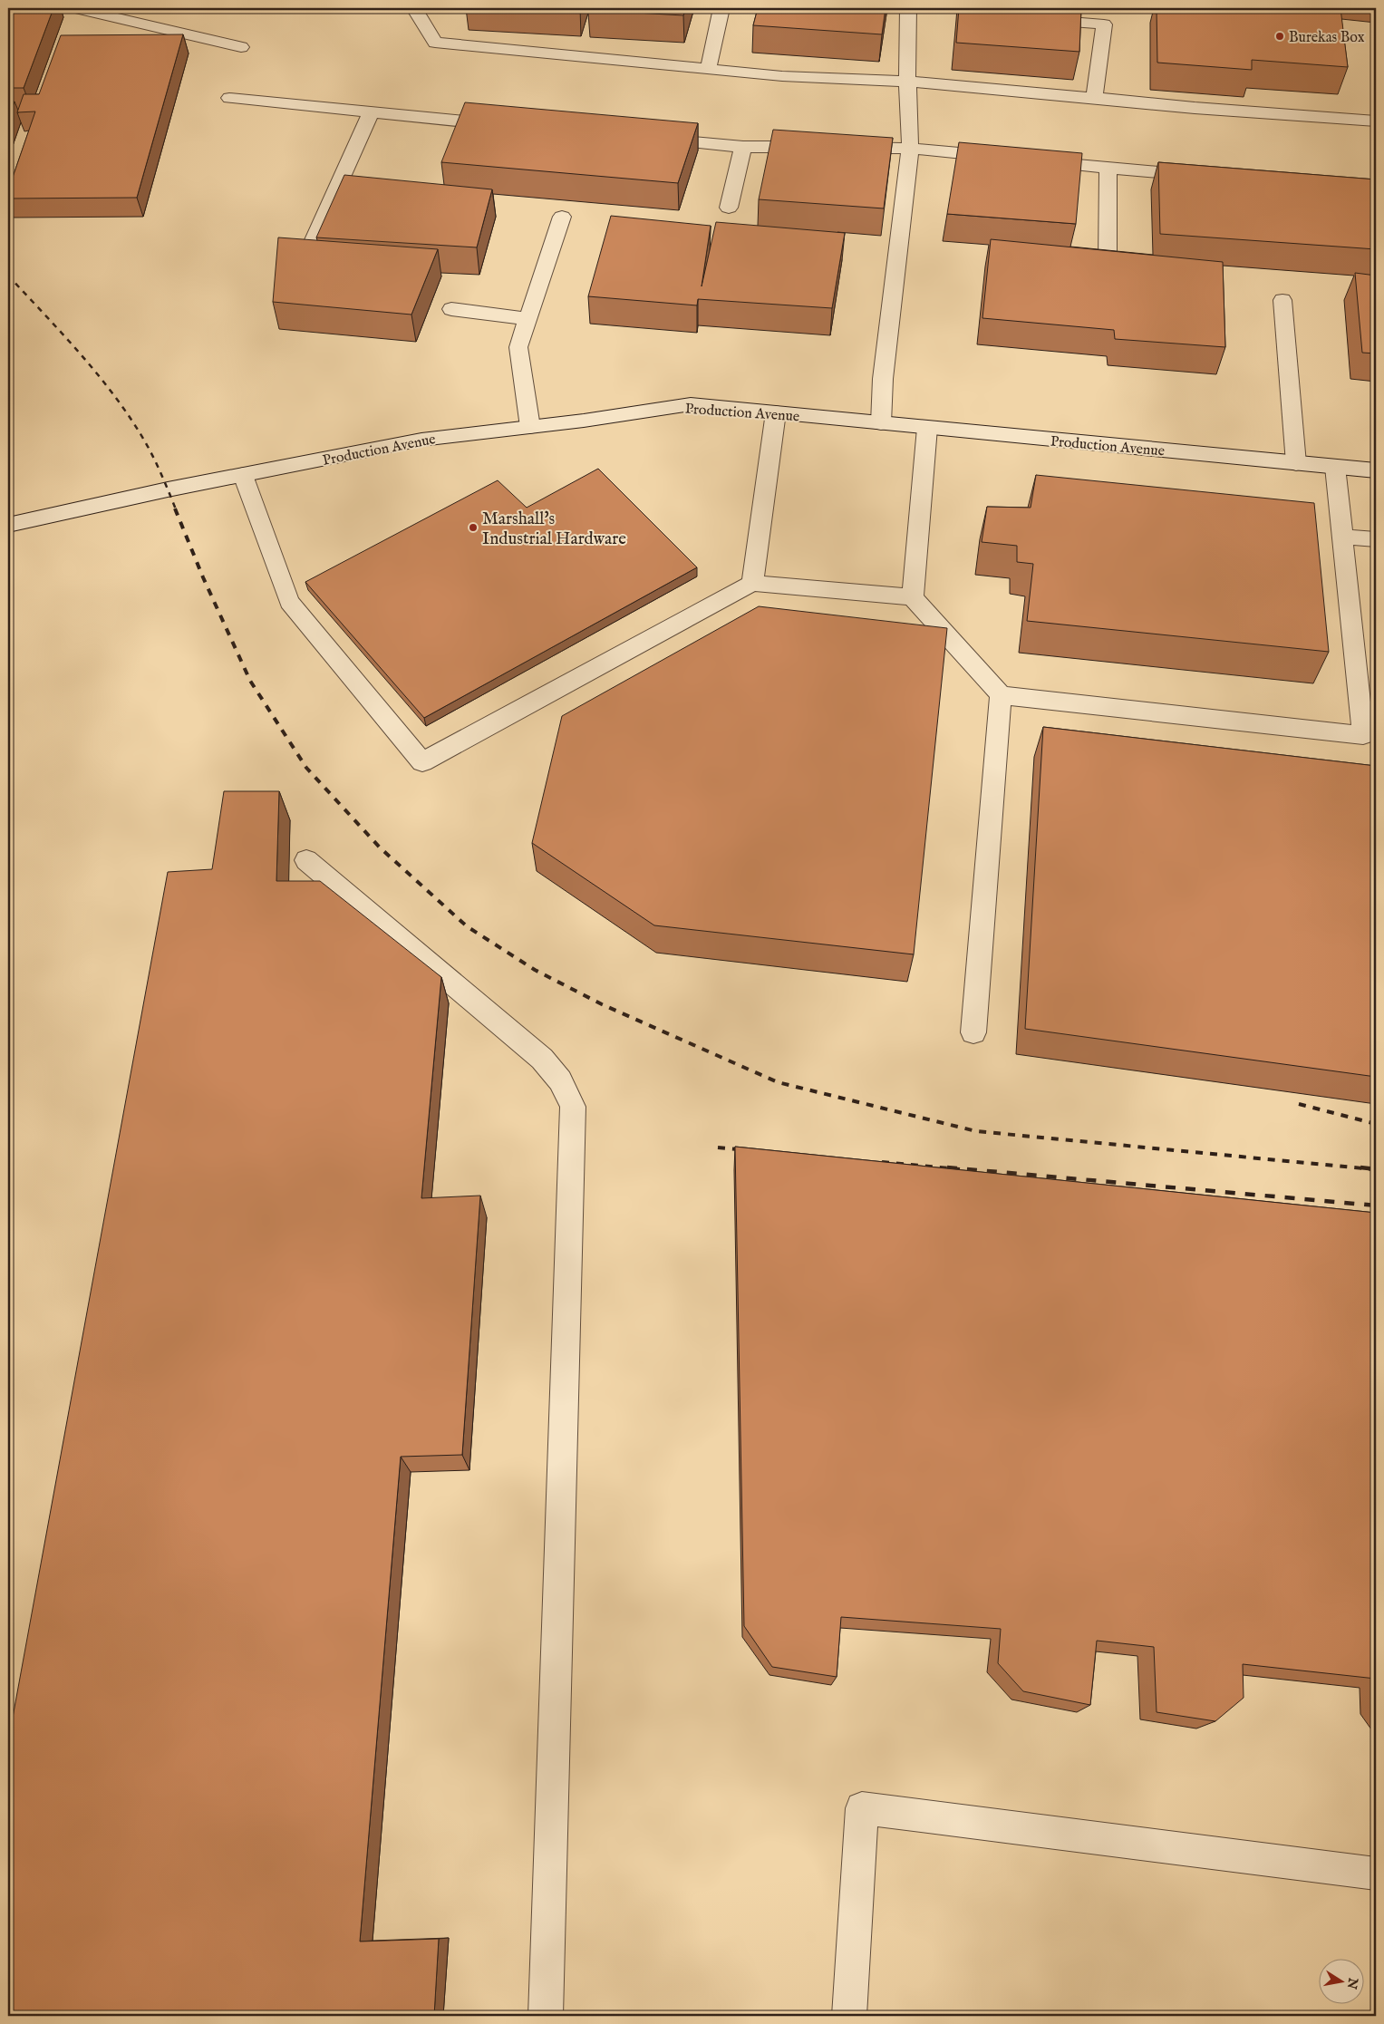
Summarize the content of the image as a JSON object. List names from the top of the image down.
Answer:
{
  "streets": {
    "street": ["Production Avenue"]
  },
  "places": ["Burekas Box", "Marshall's Industrial Hardware"],
  "north": "right"
}
